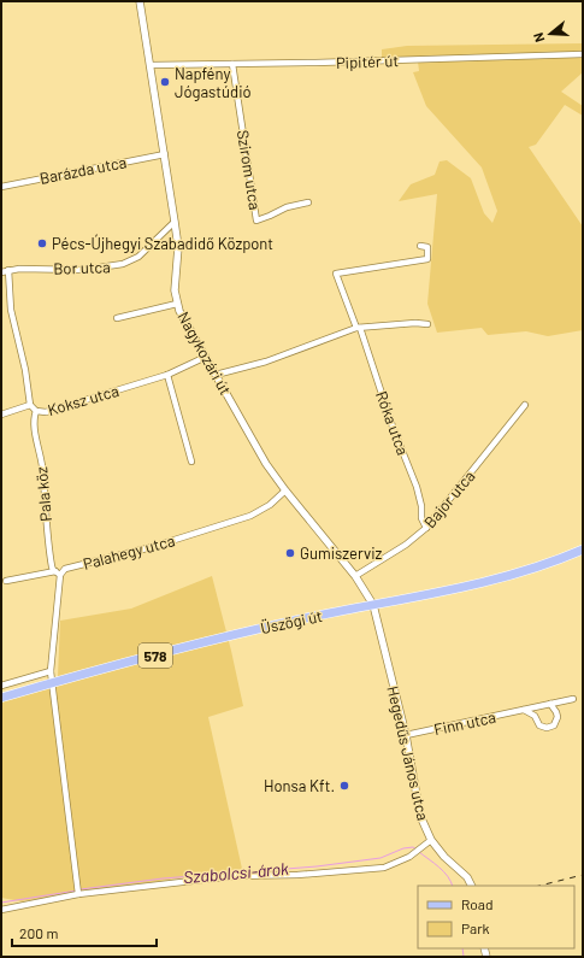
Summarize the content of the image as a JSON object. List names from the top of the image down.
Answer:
{
  "streets": {
    "main road": ["Üszögi út", "578"],
    "street": [
      "Pipitér út",
      "Barázda utca",
      "Szirom utca",
      "Bor utca",
      "Nagykozári út",
      "Koksz utca",
      "Róka utca",
      "Pala köz",
      "Bajor utca",
      "Palahegy utca",
      "Finn utca",
      "Hegedűs János utca"
    ]
  },
  "crossings": [
    ["Pipitér út", "Szirom utca"],
    ["Pipitér út", "Nagykozári út"],
    ["Barázda utca", "Nagykozári út"],
    ["Bor utca", "Nagykozári út"],
    ["Nagykozári út", "Koksz utca"],
    ["Nagykozári út", "Bajor utca"],
    ["Nagykozári út", "Palahegy utca"],
    ["Nagykozári út", "Üszögi út"],
    ["Nagykozári út", "Hegedűs János utca"],
    ["Koksz utca", "Pala köz"],
    ["Róka utca", "Bajor utca"],
    ["Pala köz", "Palahegy utca"],
    ["Üszögi út", "Hegedűs János utca"],
    ["Finn utca", "Hegedűs János utca"]
  ],
  "water": ["Szabolcsi-árok"],
  "places": [
    "Napfény Jógastúdió",
    "Pécs-Újhegyi Szabadidő Központ",
    "Gumiszerviz",
    "Honsa Kft."
  ],
  "legend": ["Road", "Park"],
  "scale_bar": "200 m",
  "north": "left"
}
